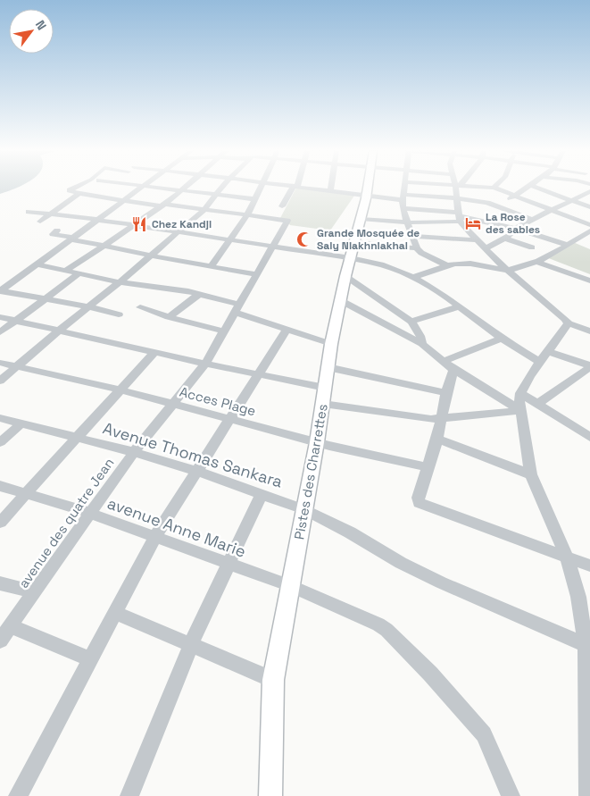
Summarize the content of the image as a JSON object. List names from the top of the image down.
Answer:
{
  "streets": {
    "main road": ["Pistes des Charrettes"],
    "street": [
      "Acces Plage",
      "Avenue Thomas Sankara",
      "avenue des quatre Jean",
      "avenue Anne Marie"
    ]
  },
  "crossings": [
    ["Acces Plage", "Pistes des Charrettes"],
    ["Acces Plage", "avenue des quatre Jean"],
    ["Avenue Thomas Sankara", "Pistes des Charrettes"],
    ["Avenue Thomas Sankara", "avenue des quatre Jean"],
    ["Pistes des Charrettes", "avenue Anne Marie"],
    ["avenue des quatre Jean", "avenue Anne Marie"]
  ],
  "places": {
    "hotel": ["La Rose des sables"],
    "restaurant": ["Chez Kandji"],
    "mosque": ["Grande Mosquée de Saly Niakhniakhal"]
  },
  "north": "top right"
}
